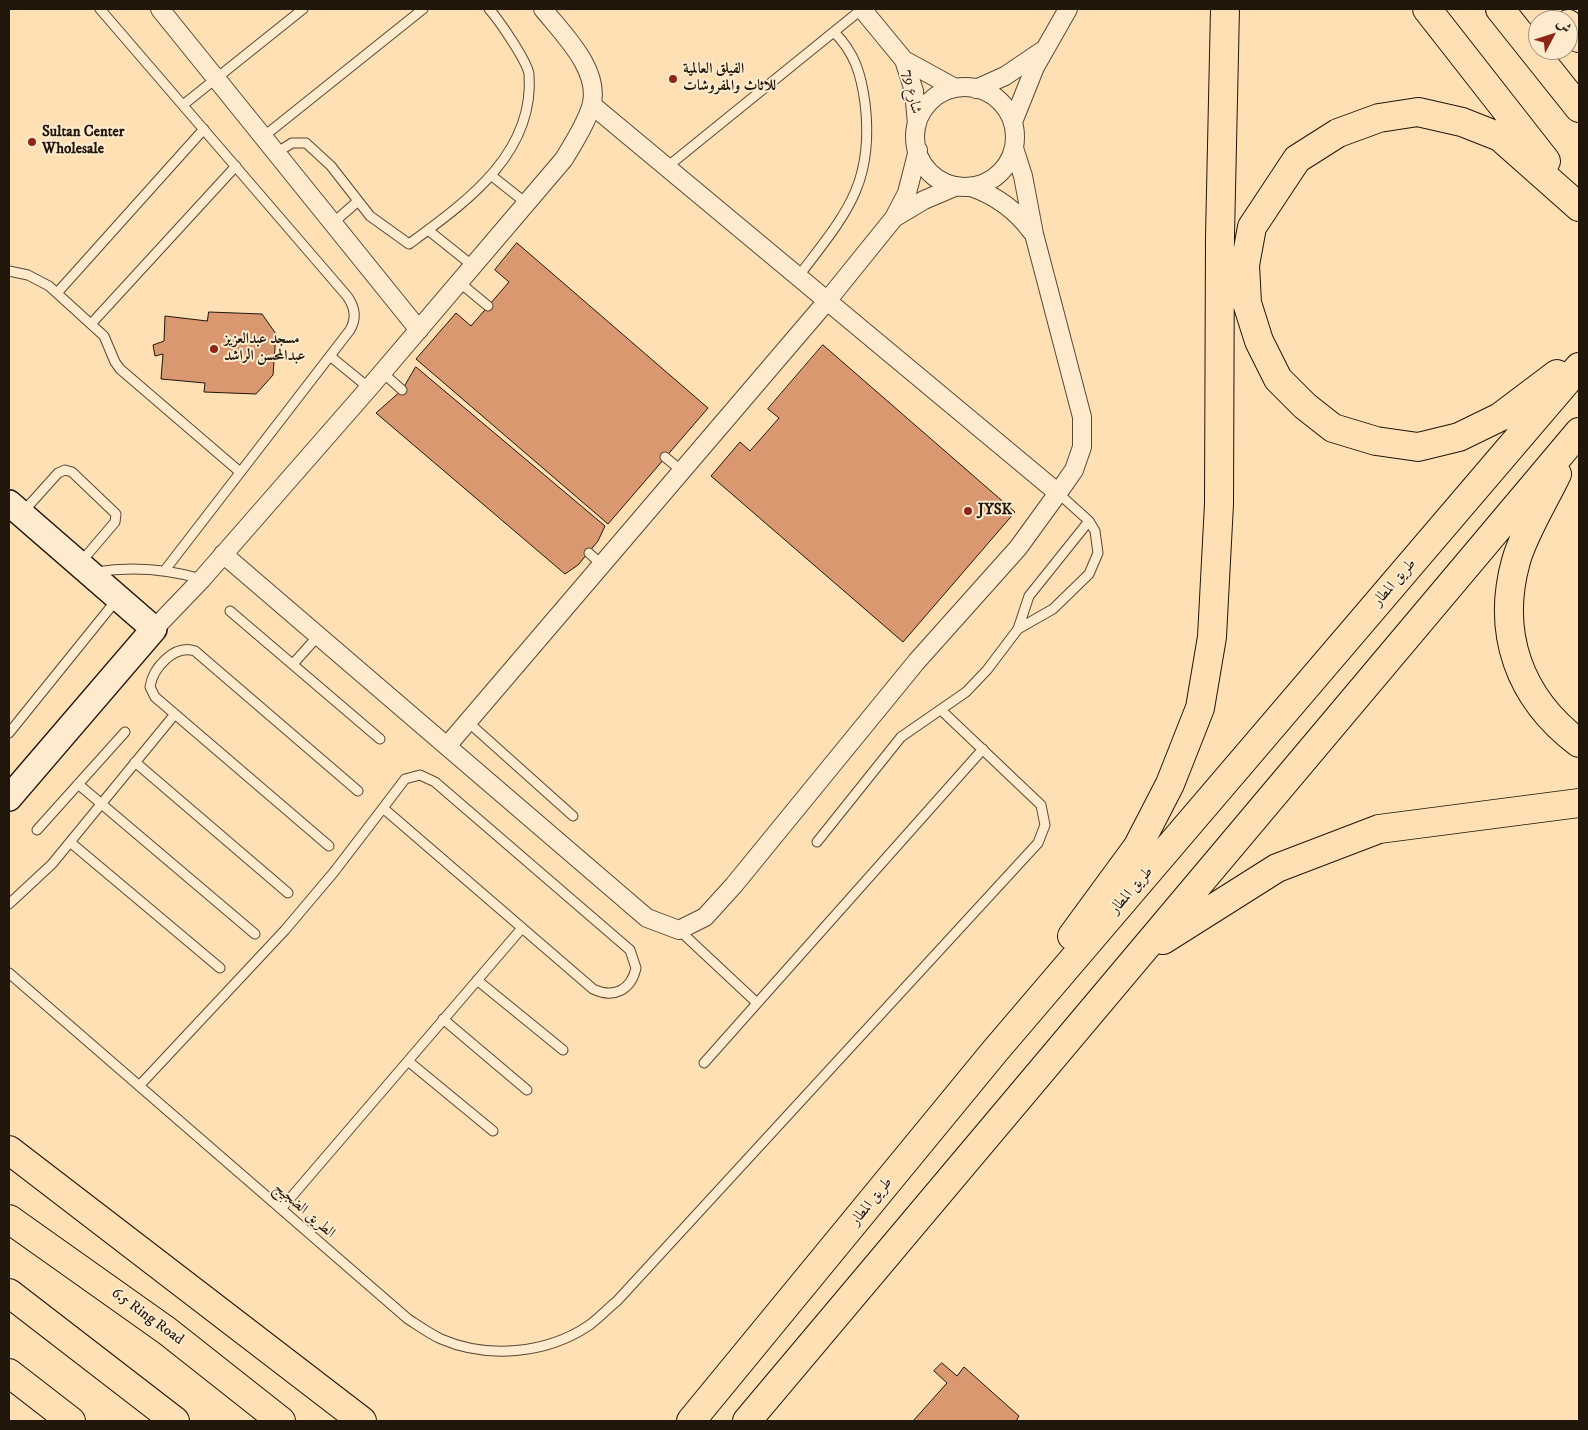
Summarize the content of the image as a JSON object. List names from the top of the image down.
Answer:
{
  "streets": {
    "main road": ["طريق المطار", "6.5 Ring Road"],
    "street": ["شارع 79"],
    "lane": ["الطريق الضجيج"]
  },
  "places": [
    "الفيلق العالمية للاثاث والمفروشات",
    "Sultan Center Wholesale",
    "مسجد عبدالعزيز عبدالمحسن الراشد",
    "JYSK"
  ],
  "north": "top right"
}
